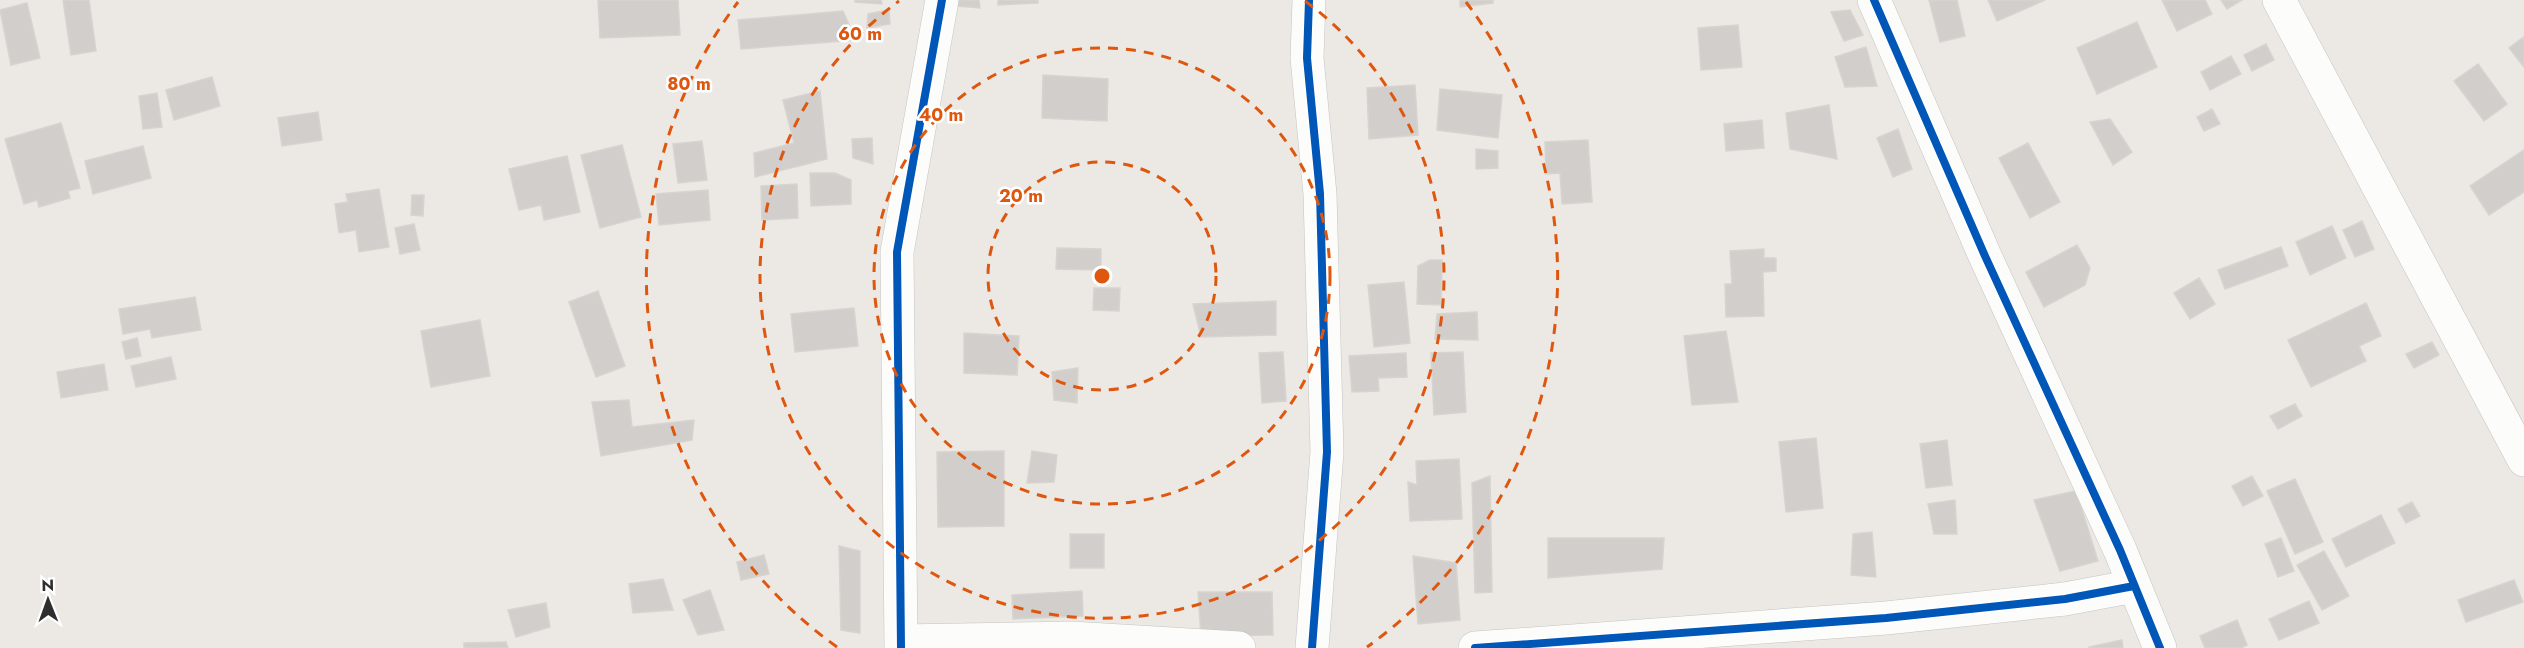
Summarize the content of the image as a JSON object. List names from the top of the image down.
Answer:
{
  "north": "top",
  "rings": [
    "60 m",
    "80 m",
    "40 m",
    "20 m"
  ]
}
